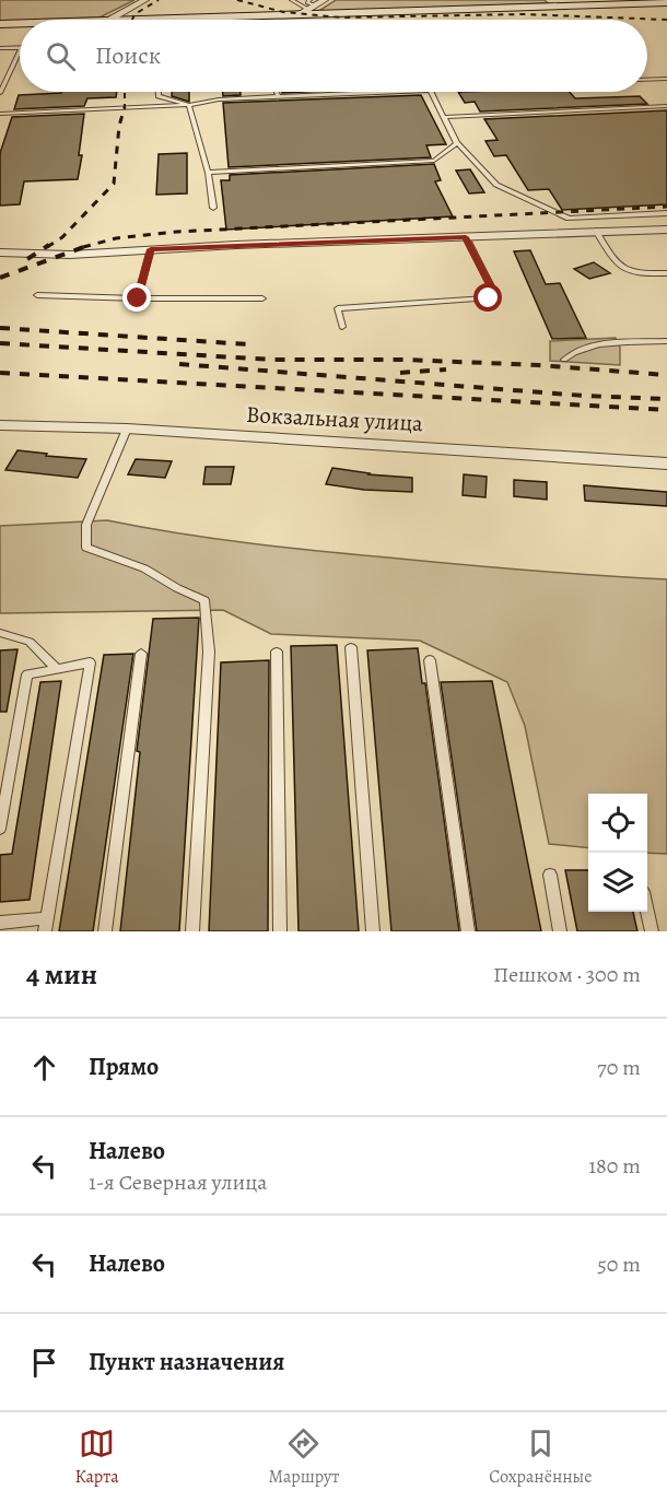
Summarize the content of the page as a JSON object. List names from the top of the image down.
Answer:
{
  "streets": {
    "street": ["Вокзальная улица"]
  },
  "page": {
    "search": "Поиск",
    "heading": ["4 мин", "Пешком · 300 m"],
    "list": [
      ["Прямо", "70 m"],
      ["Налево", "1-я Северная улица", "180 m"],
      ["Налево", "50 m"],
      "Пункт назначения"
    ],
    "nav": ["Карта", "Маршрут", "Сохранённые"]
  }
}
